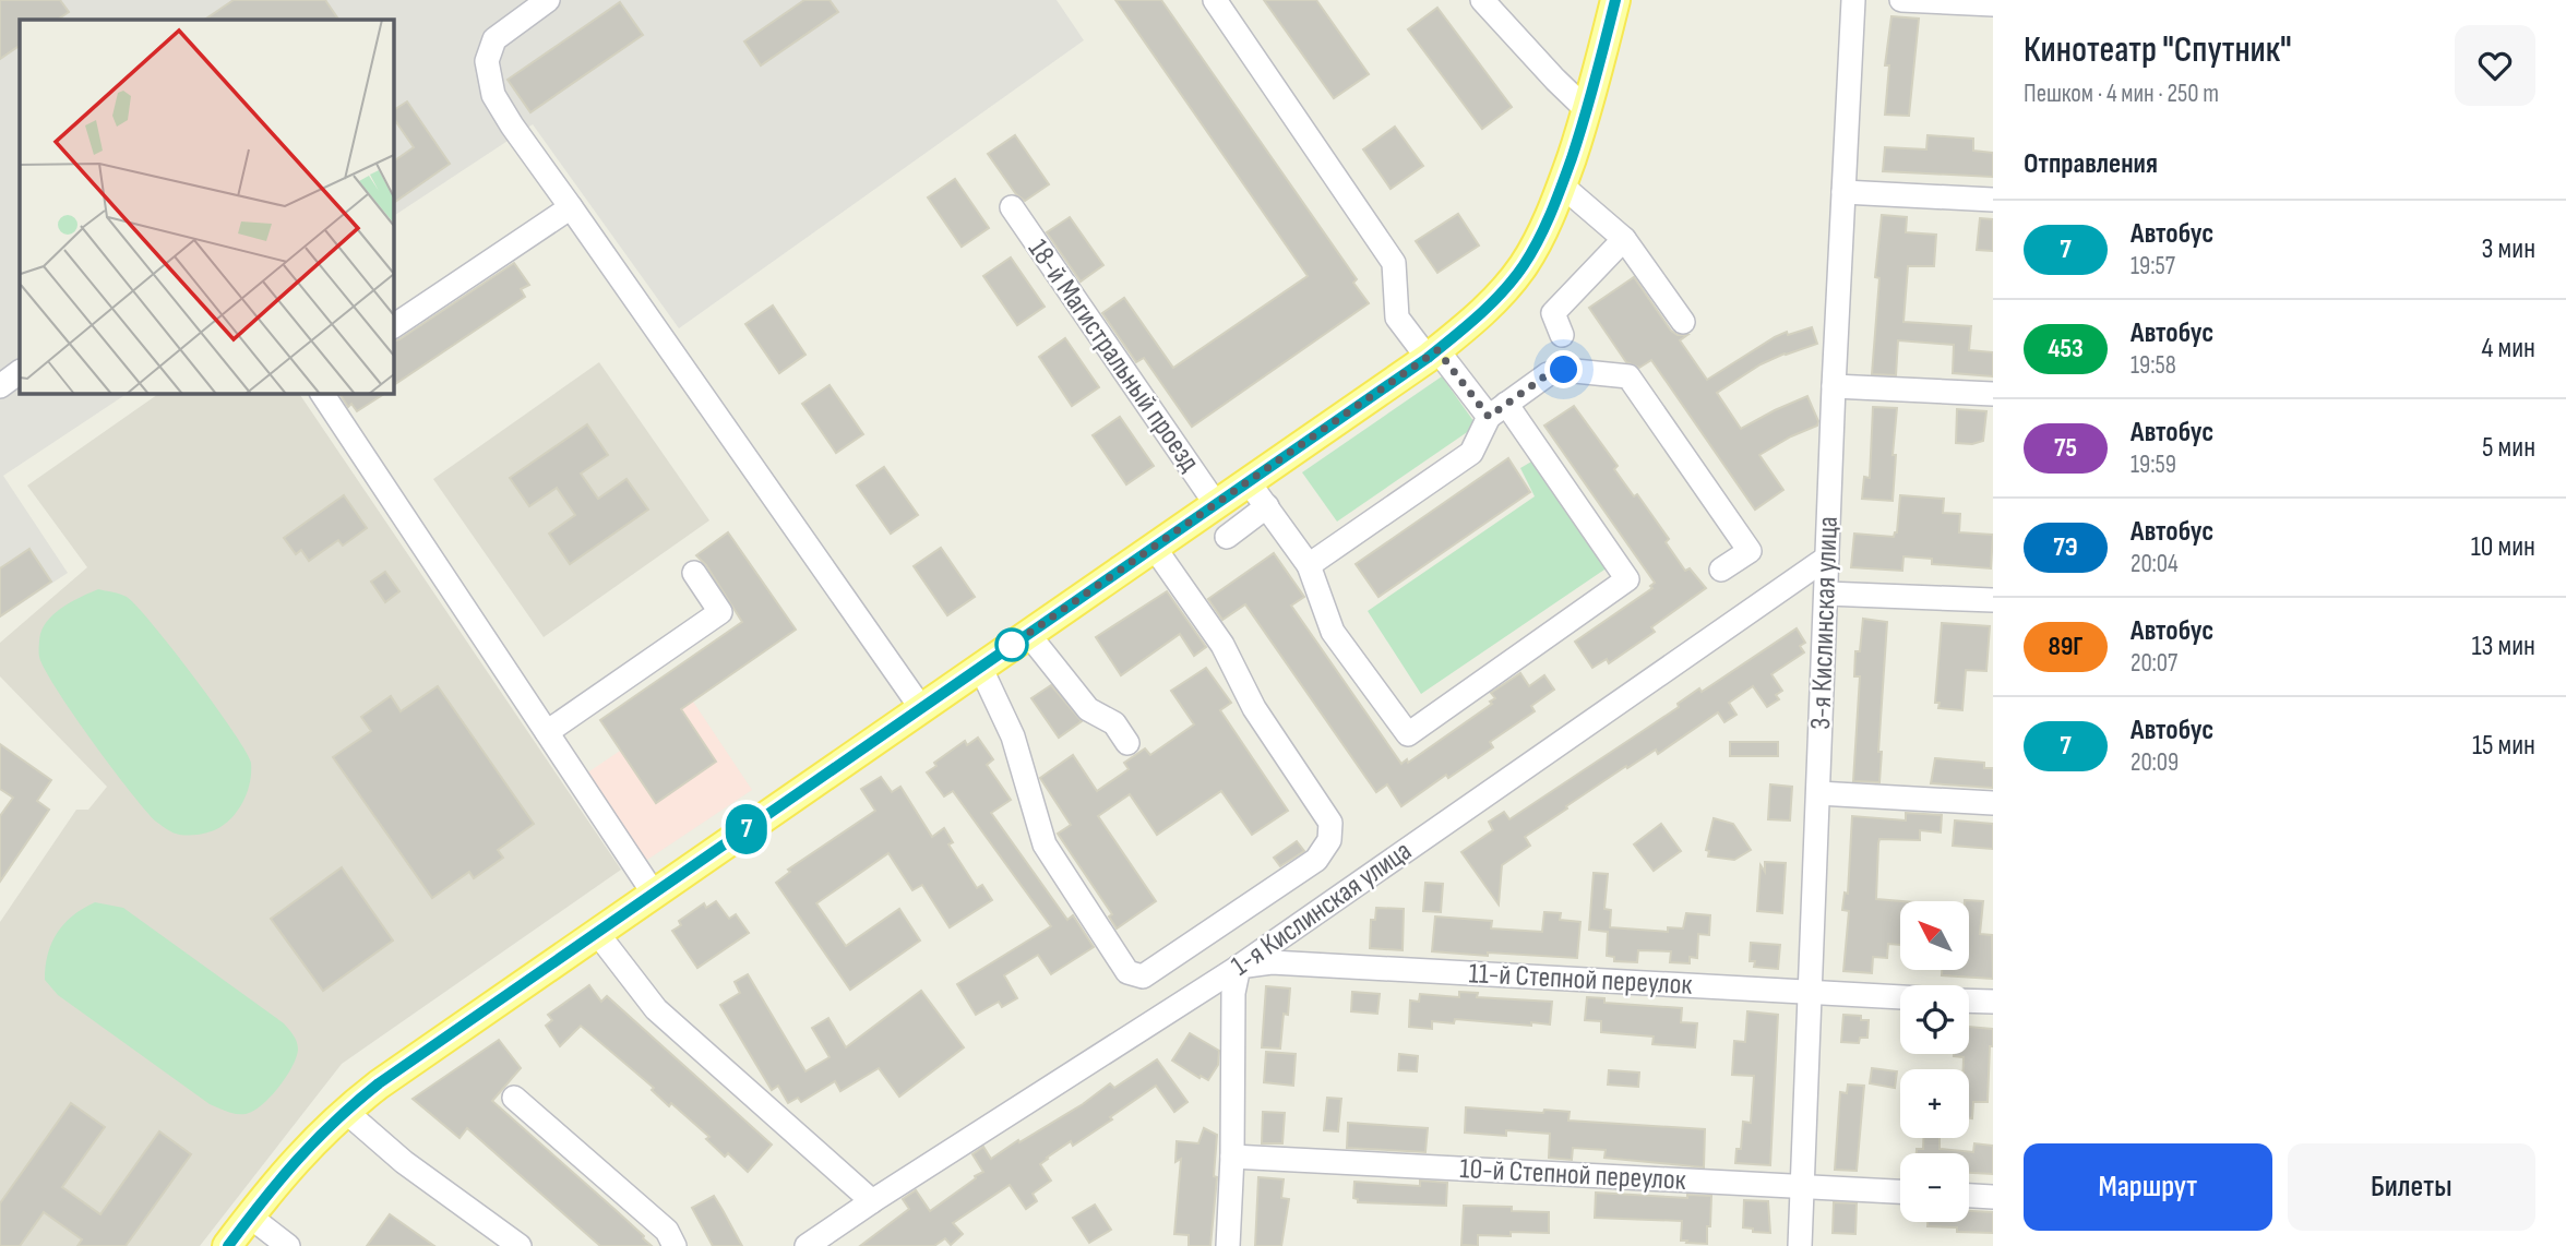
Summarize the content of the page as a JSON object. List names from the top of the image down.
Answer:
{
  "streets": {
    "street": [
      "18-й Магистральный проезд",
      "3-я Кислинская улица",
      "1-я Кислинская улица",
      "11-й Степной переулок",
      "10-й Степной переулок"
    ]
  },
  "crossings": [
    ["3-я Кислинская улица", "1-я Кислинская улица"],
    ["3-я Кислинская улица", "11-й Степной переулок"],
    ["3-я Кислинская улица", "10-й Степной переулок"],
    ["1-я Кислинская улица", "11-й Степной переулок"]
  ],
  "lines": ["bus line 7"],
  "north": "top left",
  "page": {
    "on_map": "7",
    "heading": [
      ["Кинотеатр \"Спутник\"", "Пешком · 4 мин · 250 m"],
      "Отправления"
    ],
    "list": [
      {
        "mark": "7",
        "name": "Автобус",
        "note": "19:57",
        "value": "3 мин"
      },
      {
        "mark": "453",
        "name": "Автобус",
        "note": "19:58",
        "value": "4 мин"
      },
      {
        "mark": "75",
        "name": "Автобус",
        "note": "19:59",
        "value": "5 мин"
      },
      {
        "mark": "7Э",
        "name": "Автобус",
        "note": "20:04",
        "value": "10 мин"
      },
      {
        "mark": "89Г",
        "name": "Автобус",
        "note": "20:07",
        "value": "13 мин"
      },
      {
        "mark": "7",
        "name": "Автобус",
        "note": "20:09",
        "value": "15 мин"
      }
    ],
    "map_buttons": ["+", "−"],
    "buttons": ["Маршрут", "Билеты"]
  }
}
